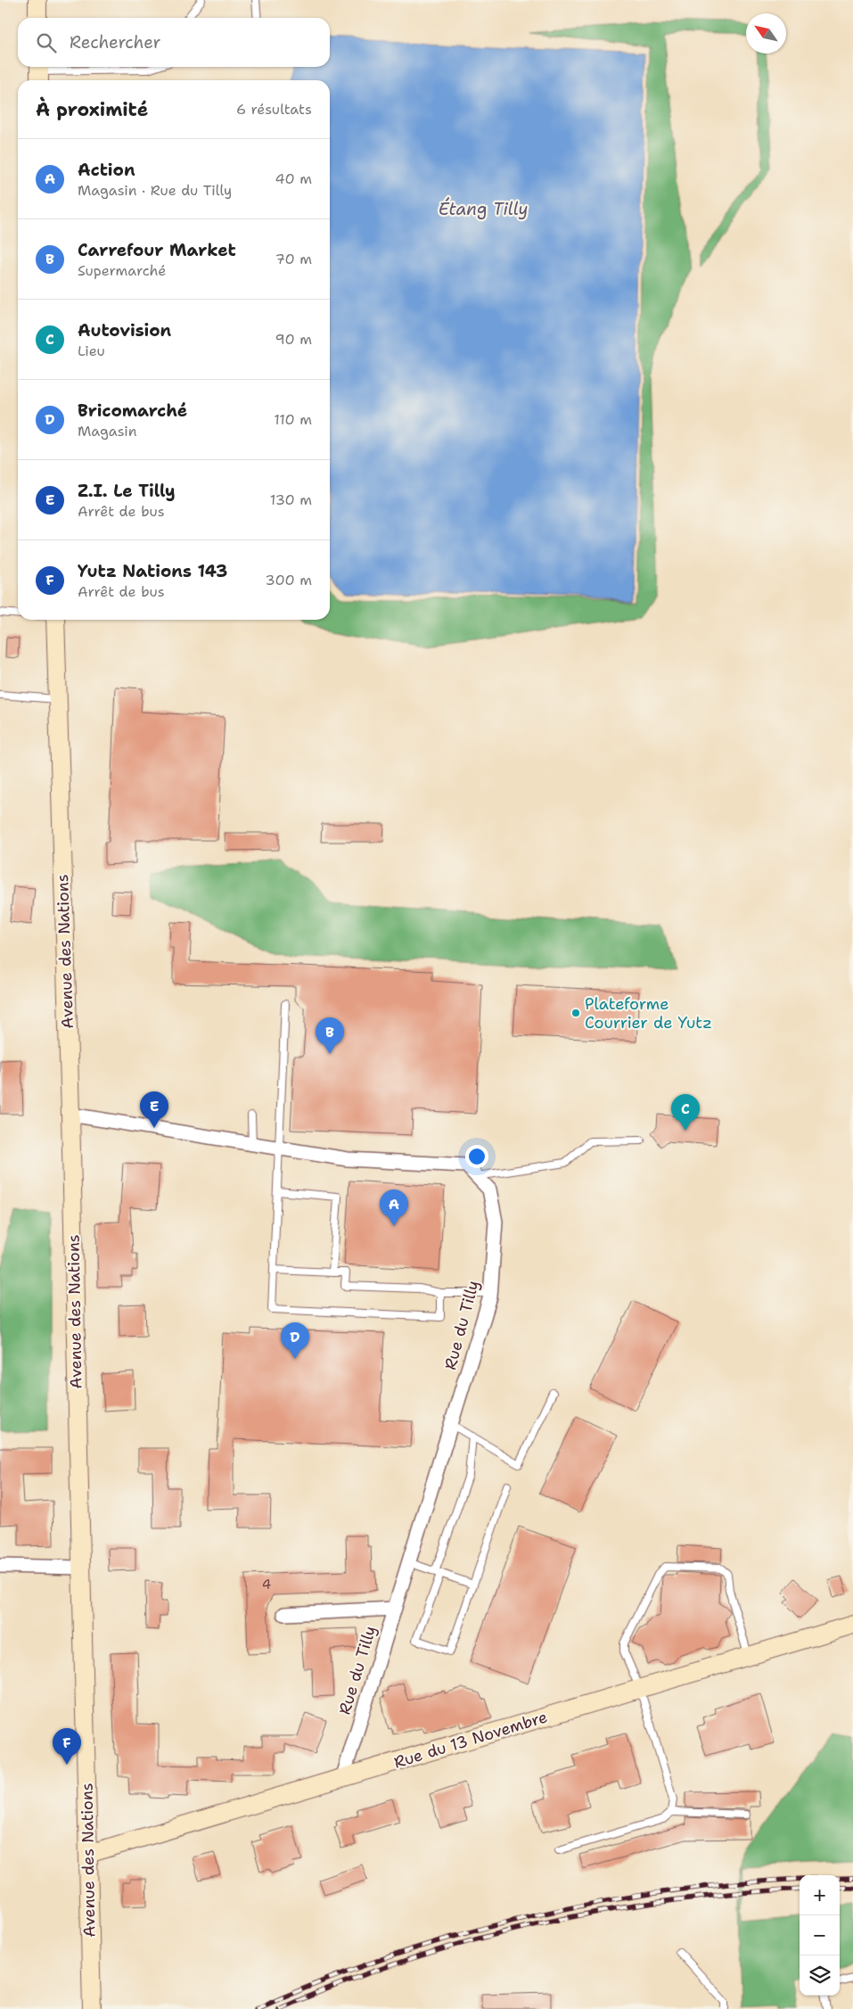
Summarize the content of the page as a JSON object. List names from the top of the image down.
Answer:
{
  "streets": {
    "main road": ["Avenue des Nations", "Rue du 13 Novembre"],
    "street": ["Rue du Tilly"]
  },
  "crossings": [
    ["Avenue des Nations", "Rue du Tilly"],
    ["Avenue des Nations", "Rue du 13 Novembre"],
    ["Rue du Tilly", "Rue du 13 Novembre"]
  ],
  "water": ["Étang Tilly"],
  "places": ["Plateforme Courrier de Yutz"],
  "house_numbers": ["4"],
  "north": "top left",
  "page": {
    "search": "Rechercher",
    "heading": ["À proximité", "6 résultats"],
    "list": [
      {
        "mark": "A",
        "name": "Action",
        "note": "Magasin · Rue du Tilly",
        "value": "40 m"
      },
      {
        "mark": "B",
        "name": "Carrefour Market",
        "note": "Supermarché",
        "value": "70 m"
      },
      {
        "mark": "C",
        "name": "Autovision",
        "note": "Lieu",
        "value": "90 m"
      },
      {
        "mark": "D",
        "name": "Bricomarché",
        "note": "Magasin",
        "value": "110 m"
      },
      {
        "mark": "E",
        "name": "Z.I. Le Tilly",
        "note": "Arrêt de bus",
        "value": "130 m"
      },
      {
        "mark": "F",
        "name": "Yutz Nations 143",
        "note": "Arrêt de bus",
        "value": "300 m"
      }
    ],
    "pins": [
      "B",
      "E",
      "C",
      "A",
      "D",
      "F"
    ],
    "map_buttons": ["+", "−"]
  }
}
